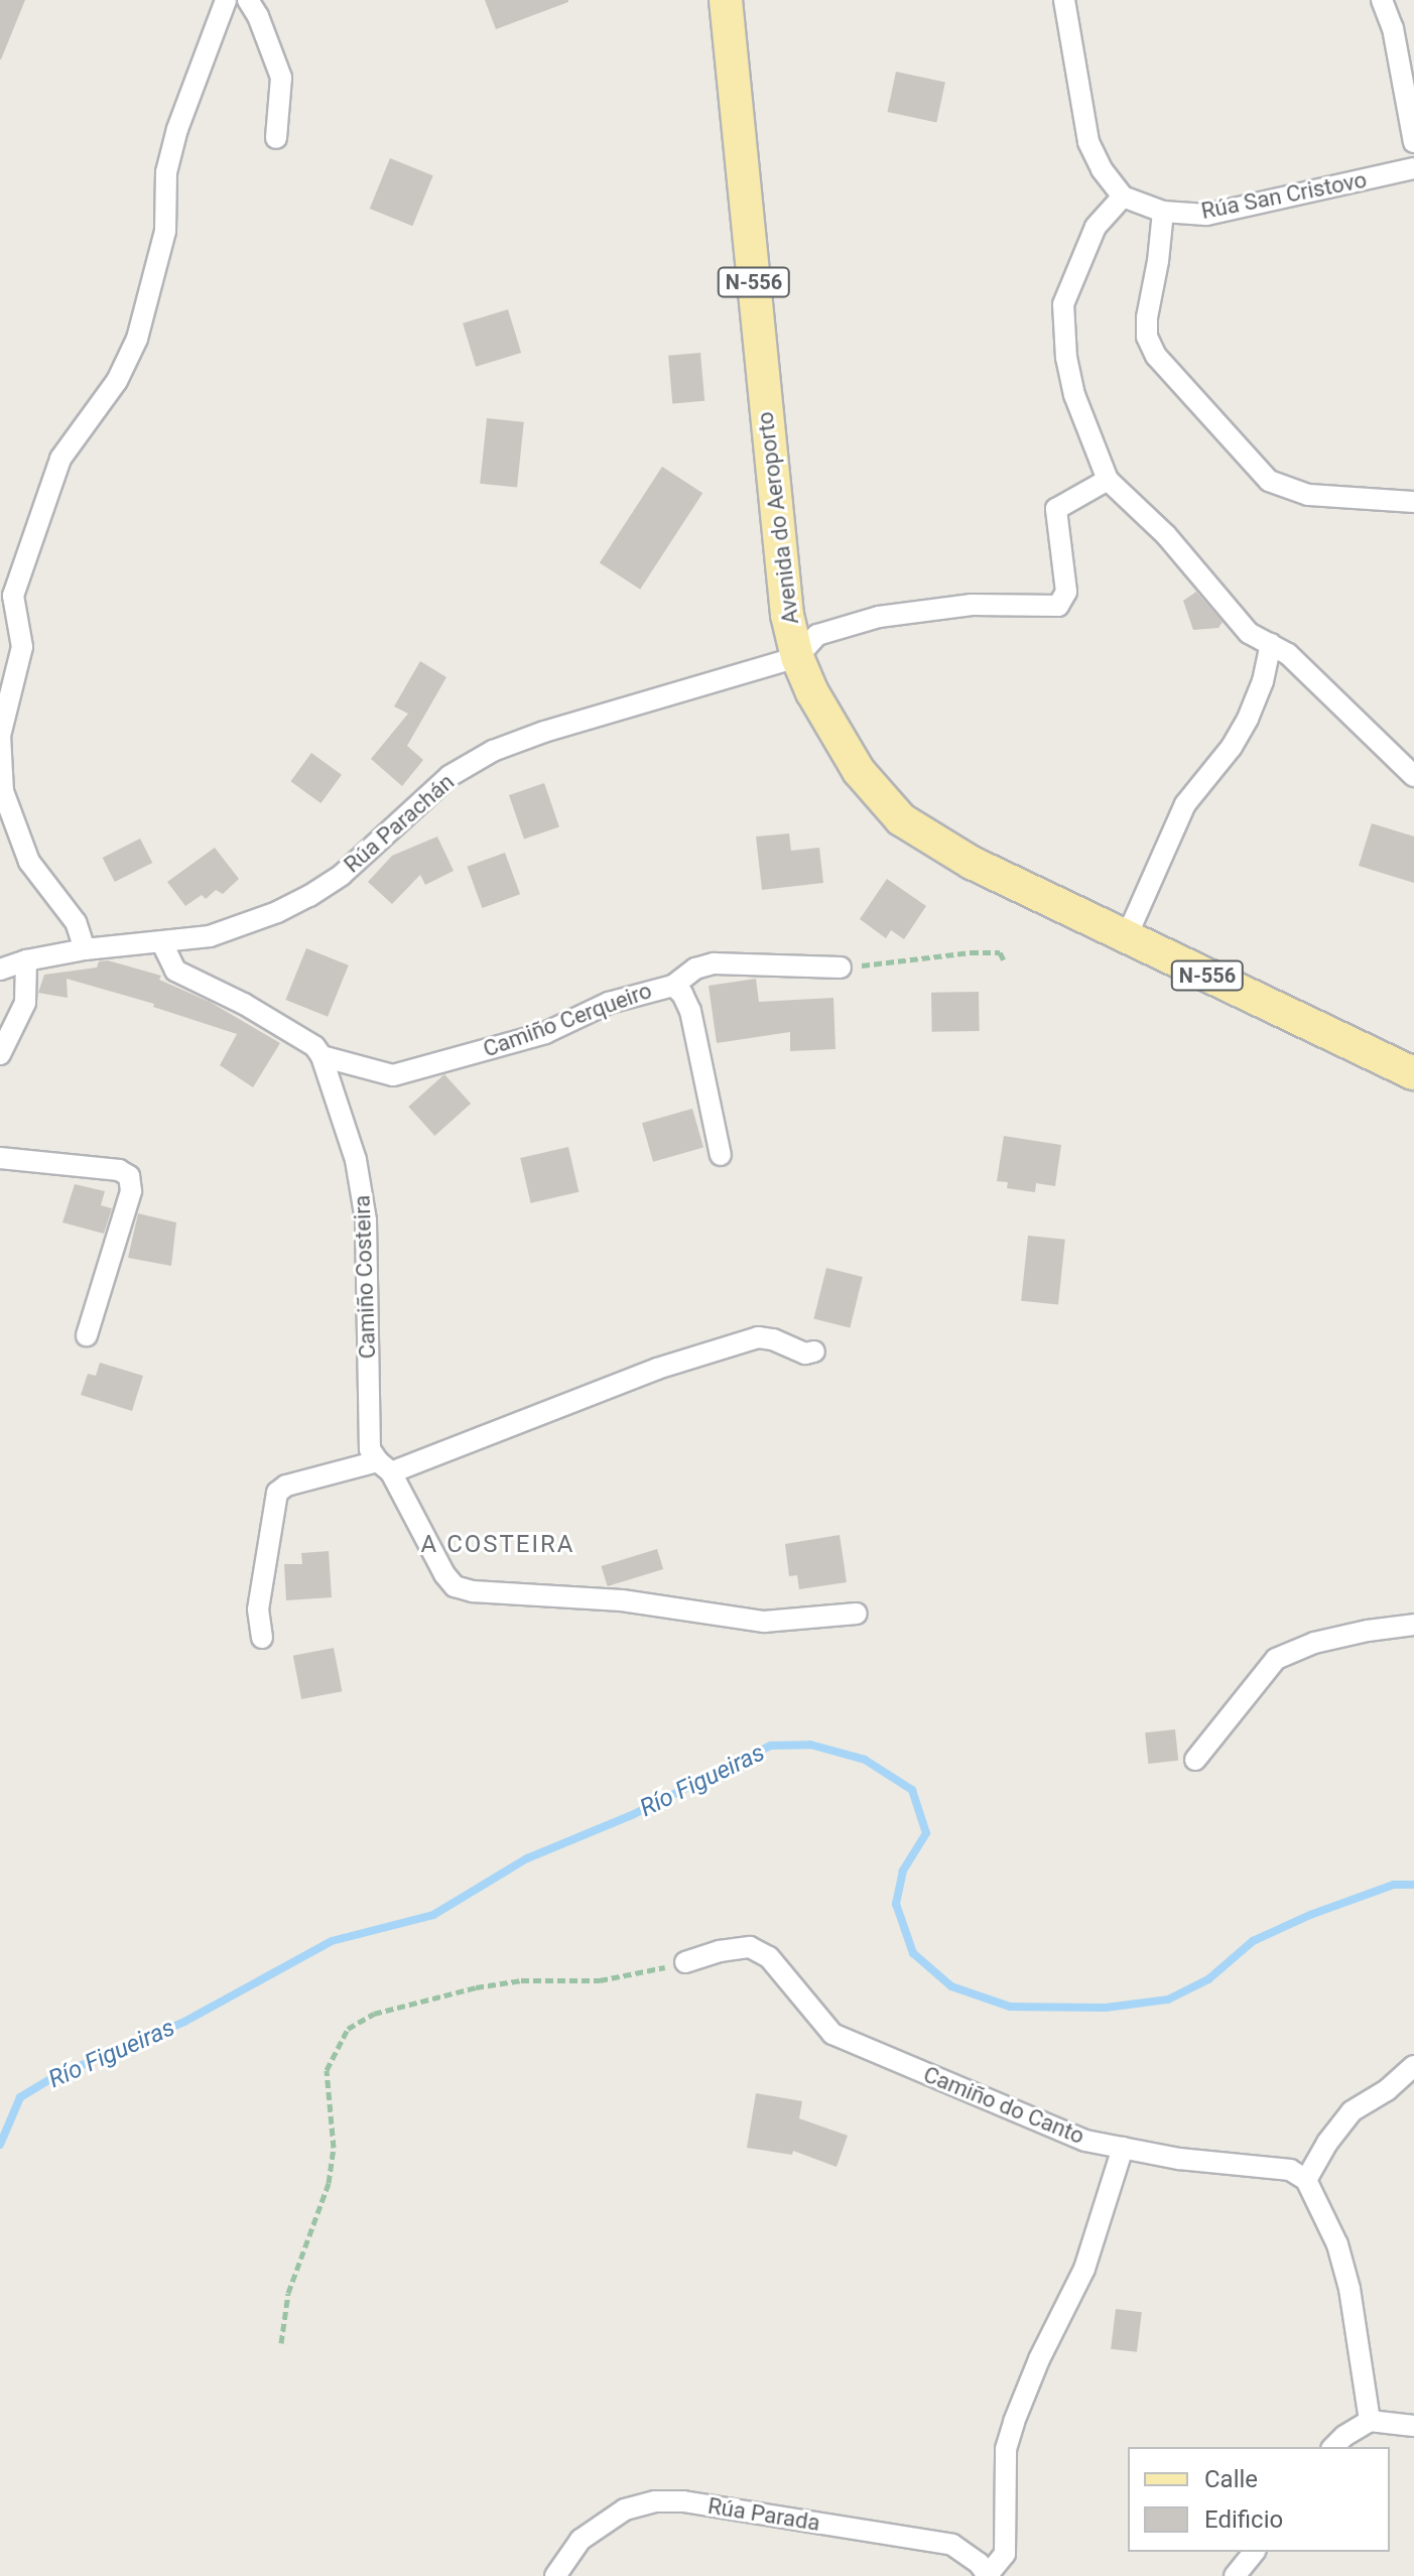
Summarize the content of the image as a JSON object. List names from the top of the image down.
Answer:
{
  "streets": {
    "main road": ["N-556", "Avenida do Aeroporto"],
    "street": [
      "Rúa San Cristovo",
      "Rúa Parachán",
      "Camiño Cerqueiro",
      "Camiño Costeira",
      "Camiño do Canto",
      "Rúa Parada"
    ]
  },
  "crossings": [
    ["Avenida do Aeroporto", "Rúa Parachán"],
    ["Camiño Cerqueiro", "Camiño Costeira"]
  ],
  "districts": ["A COSTEIRA"],
  "water": ["Río Figueiras"],
  "legend": ["Calle", "Edificio"]
}
